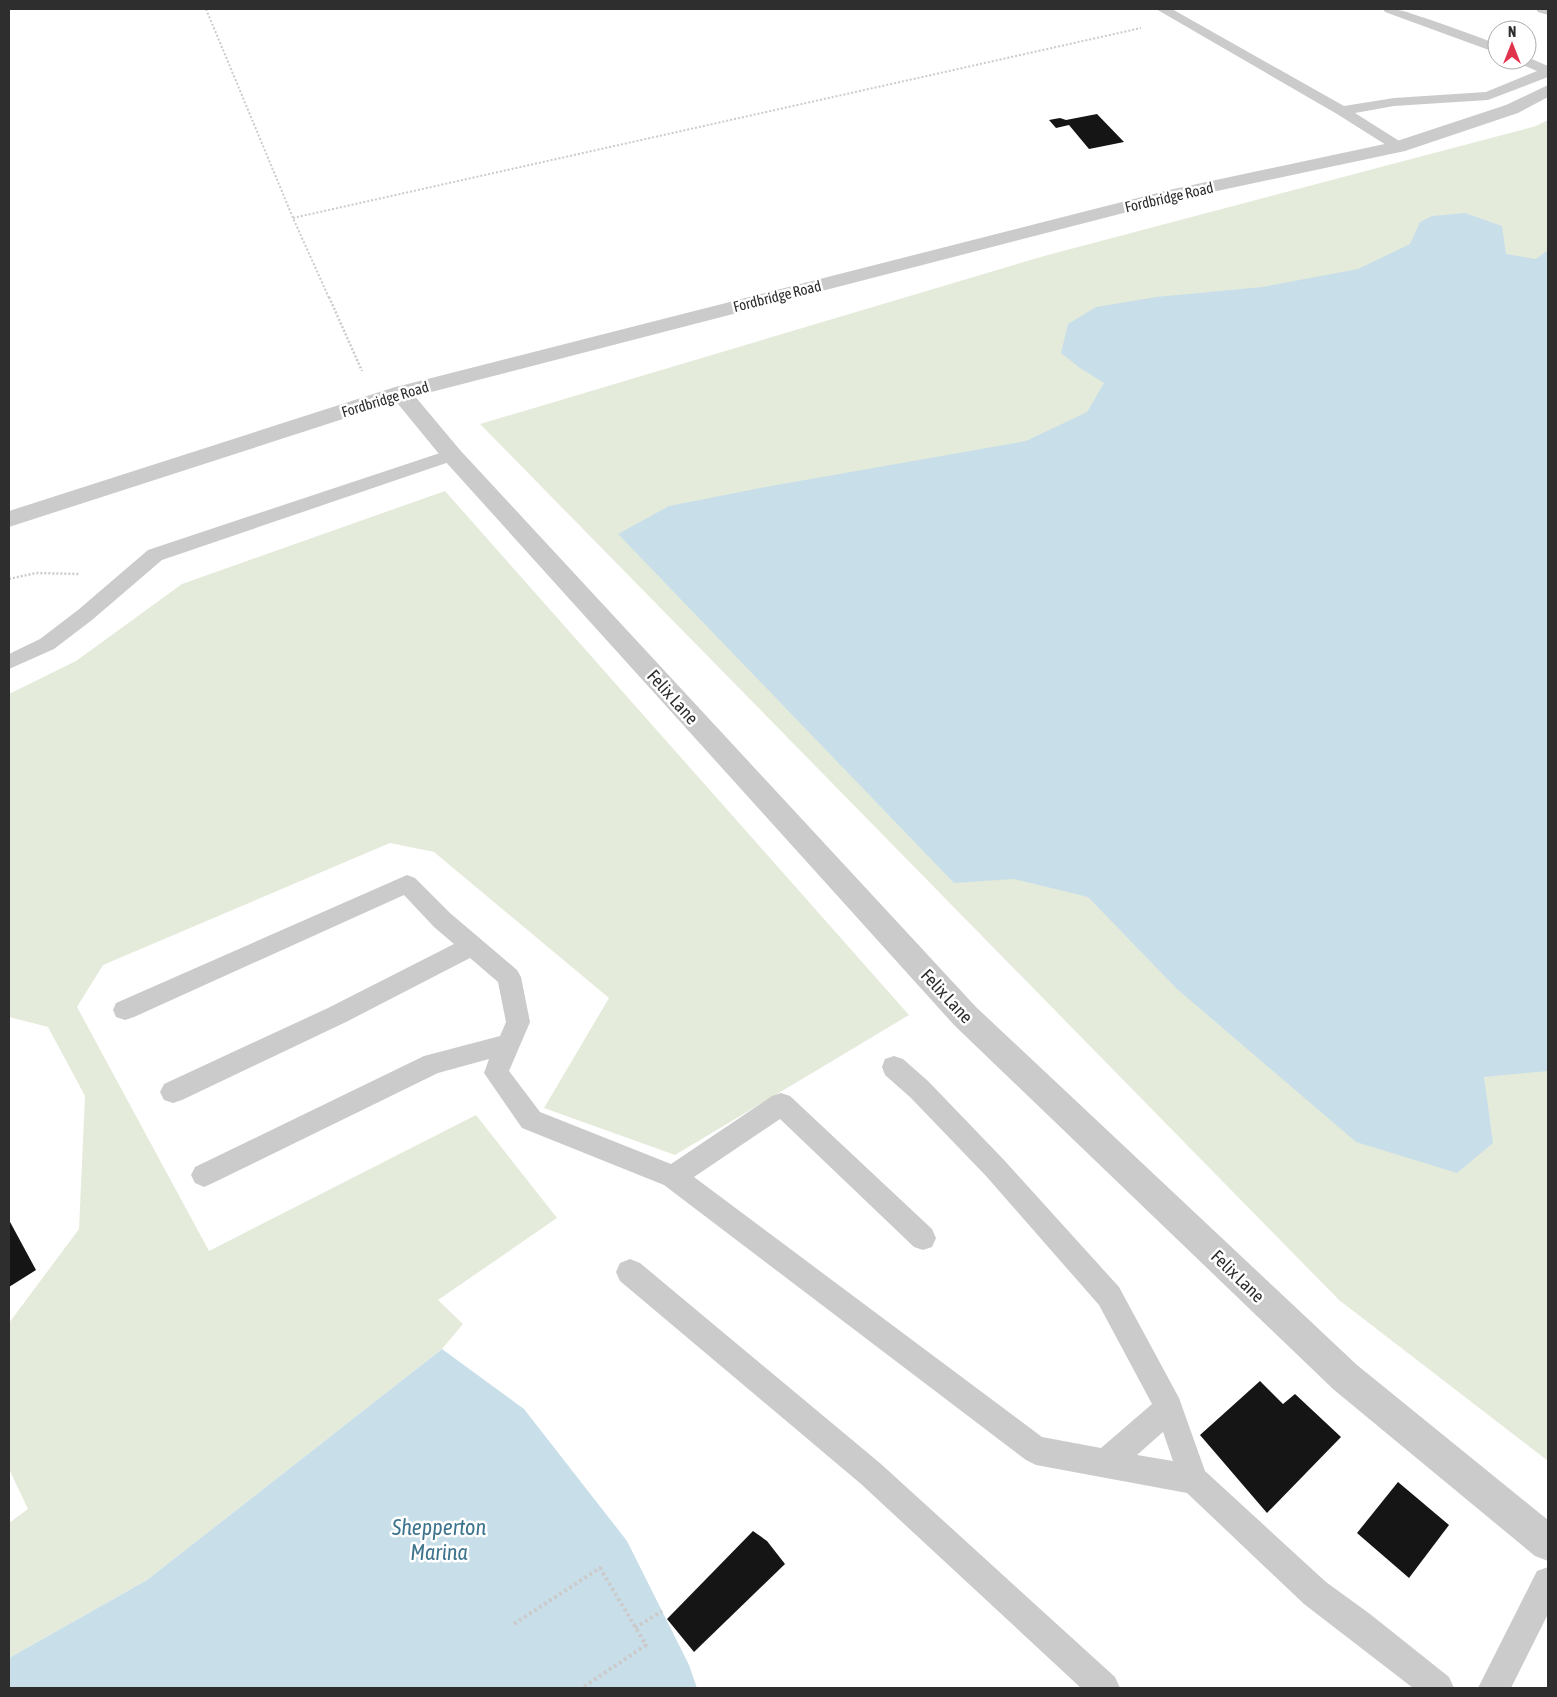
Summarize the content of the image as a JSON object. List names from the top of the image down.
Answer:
{
  "streets": {
    "street": ["Fordbridge Road", "Felix Lane"]
  },
  "crossings": [
    ["Fordbridge Road", "Felix Lane"]
  ],
  "water": ["Shepperton Marina"],
  "north": "top"
}
